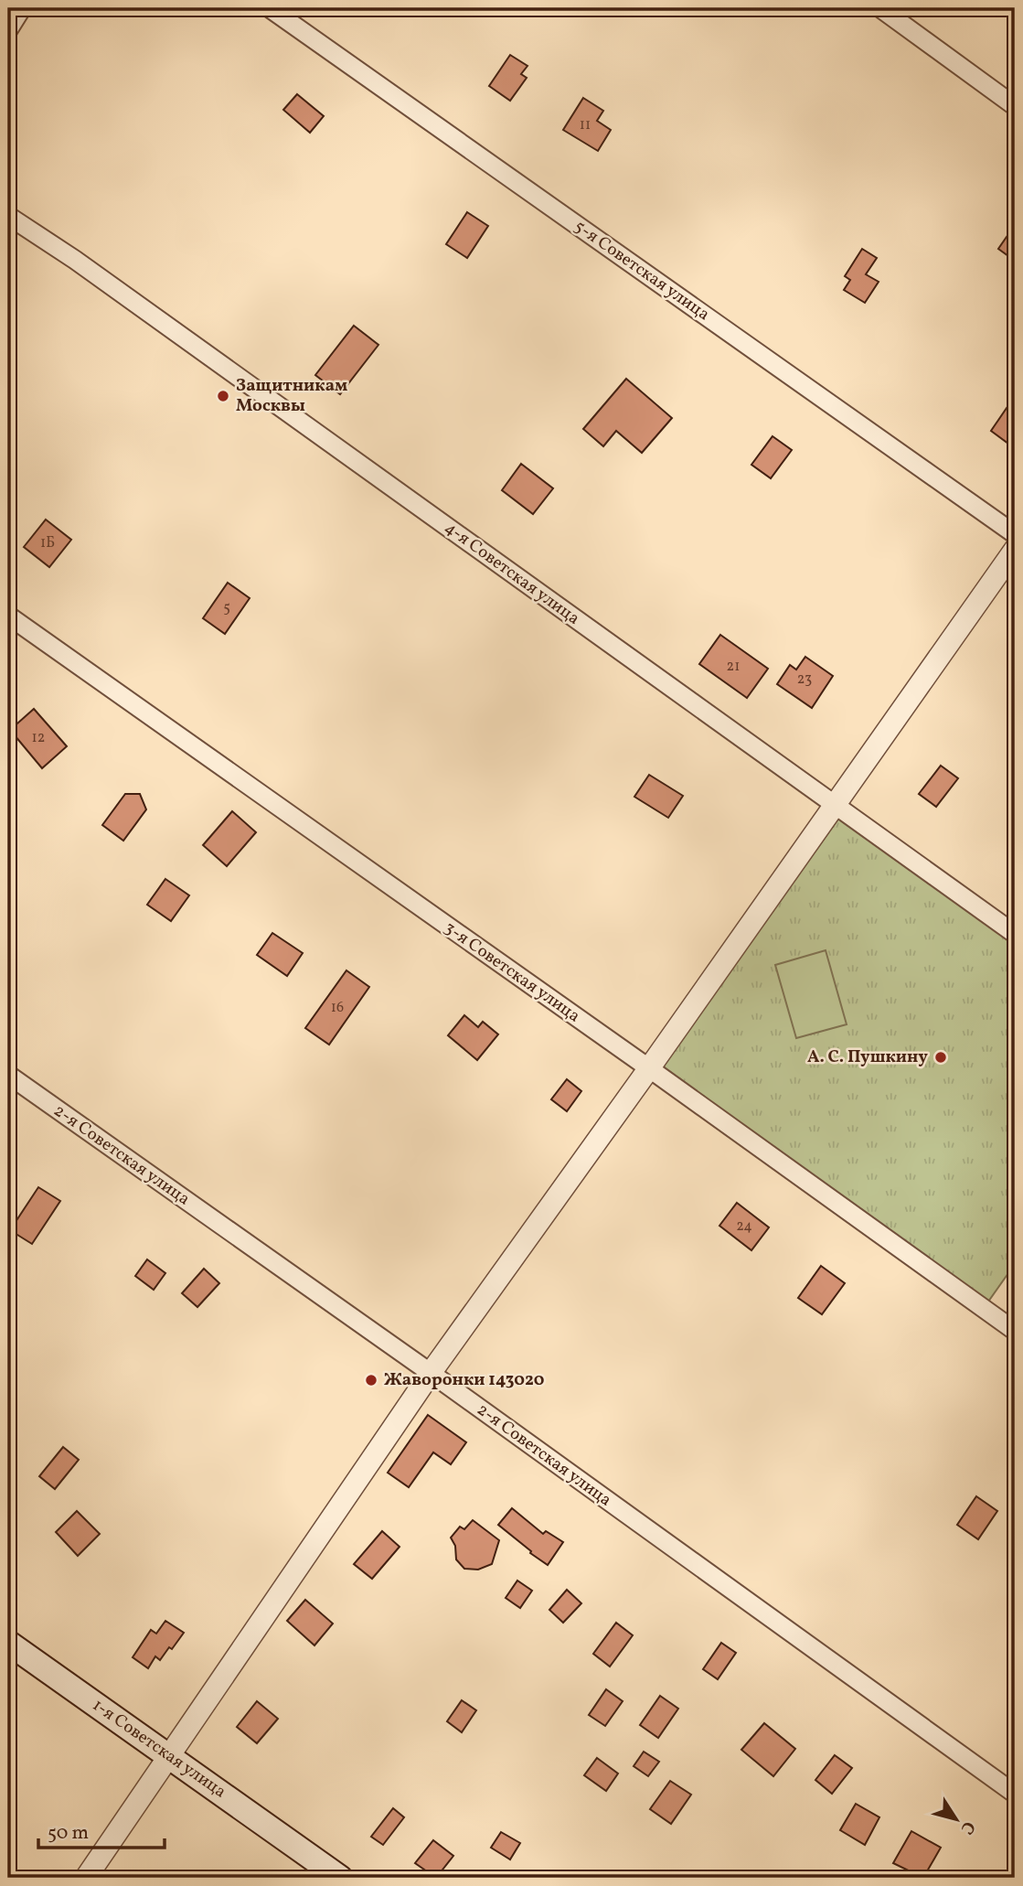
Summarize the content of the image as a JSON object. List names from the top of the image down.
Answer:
{
  "streets": {
    "main road": ["1-я Советская улица"],
    "street": [
      "5-я Советская улица",
      "4-я Советская улица",
      "3-я Советская улица",
      "2-я Советская улица"
    ]
  },
  "places": ["Защитникам Москвы", "А. С. Пушкину", "Жаворонки 143020"],
  "house_numbers": [
    "11",
    "1Б",
    "5",
    "21",
    "23",
    "12",
    "16",
    "24"
  ],
  "scale_bar": "50 m",
  "north": "bottom right"
}
